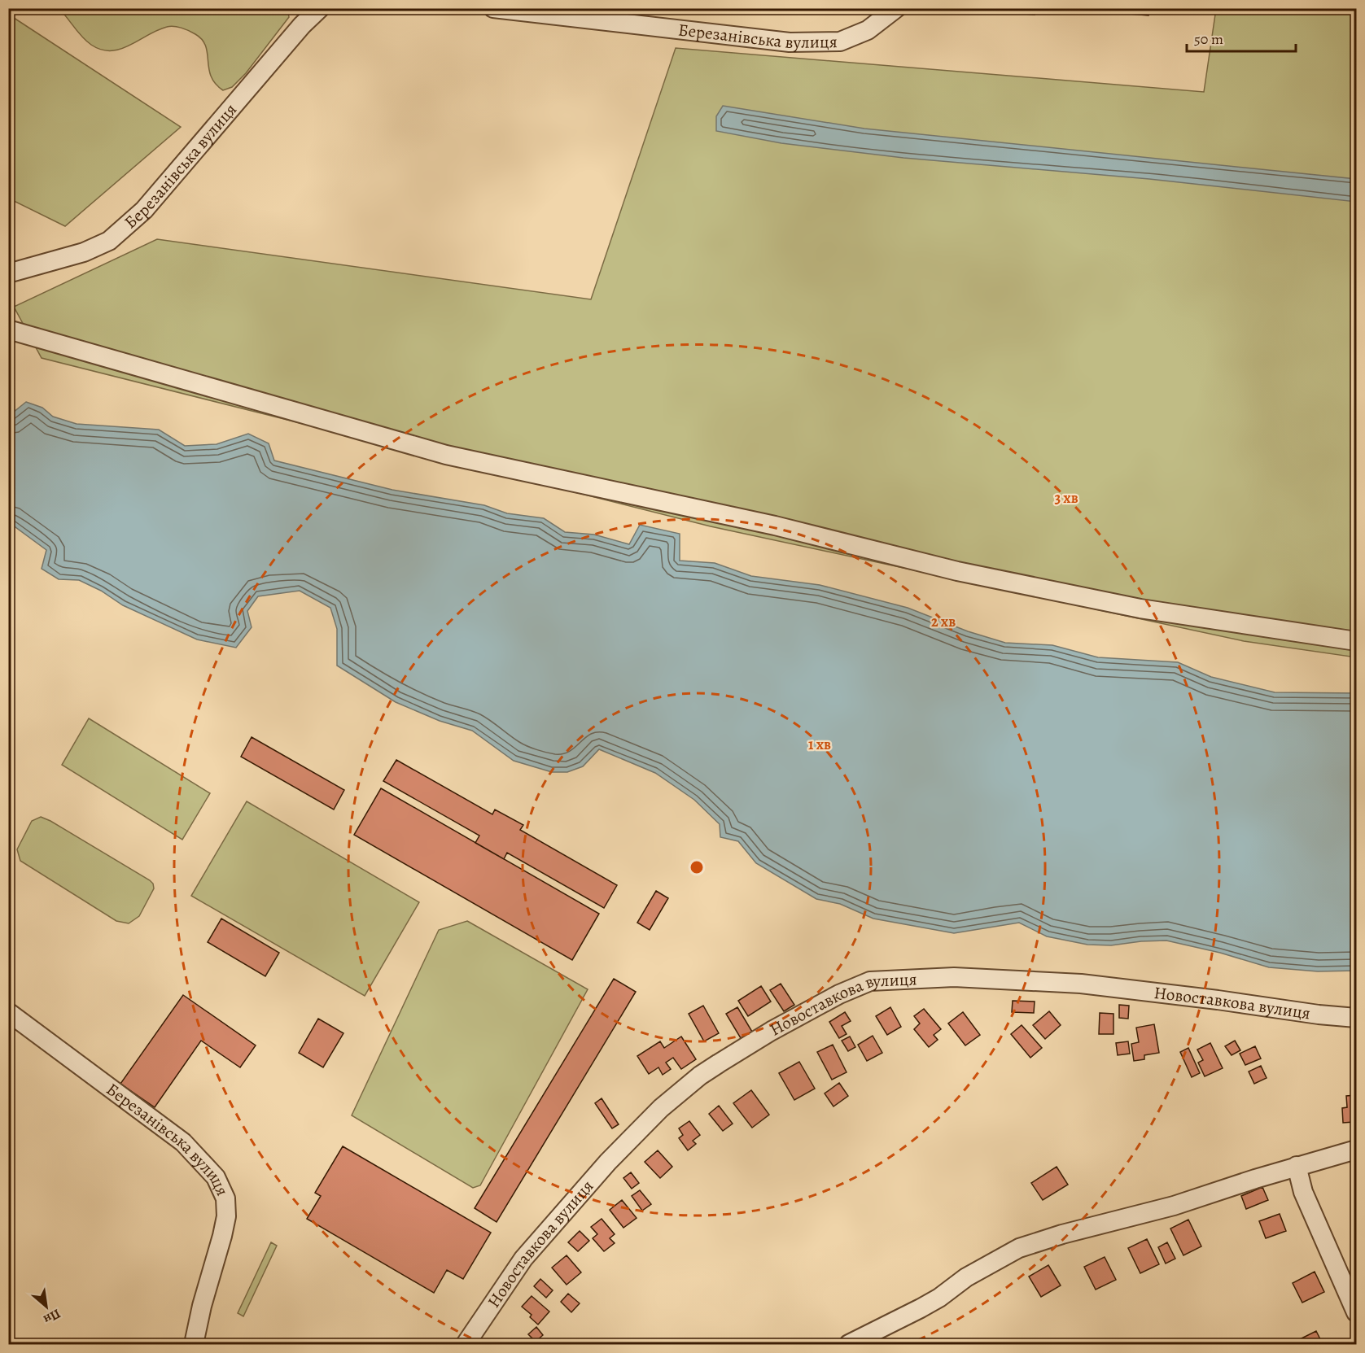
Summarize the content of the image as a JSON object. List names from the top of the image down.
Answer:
{
  "streets": {
    "street": ["Березанівська вулиця", "Новоставкова вулиця"]
  },
  "scale_bar": "50 m",
  "north": "bottom right",
  "rings": ["3 хв", "2 хв", "1 хв"]
}
